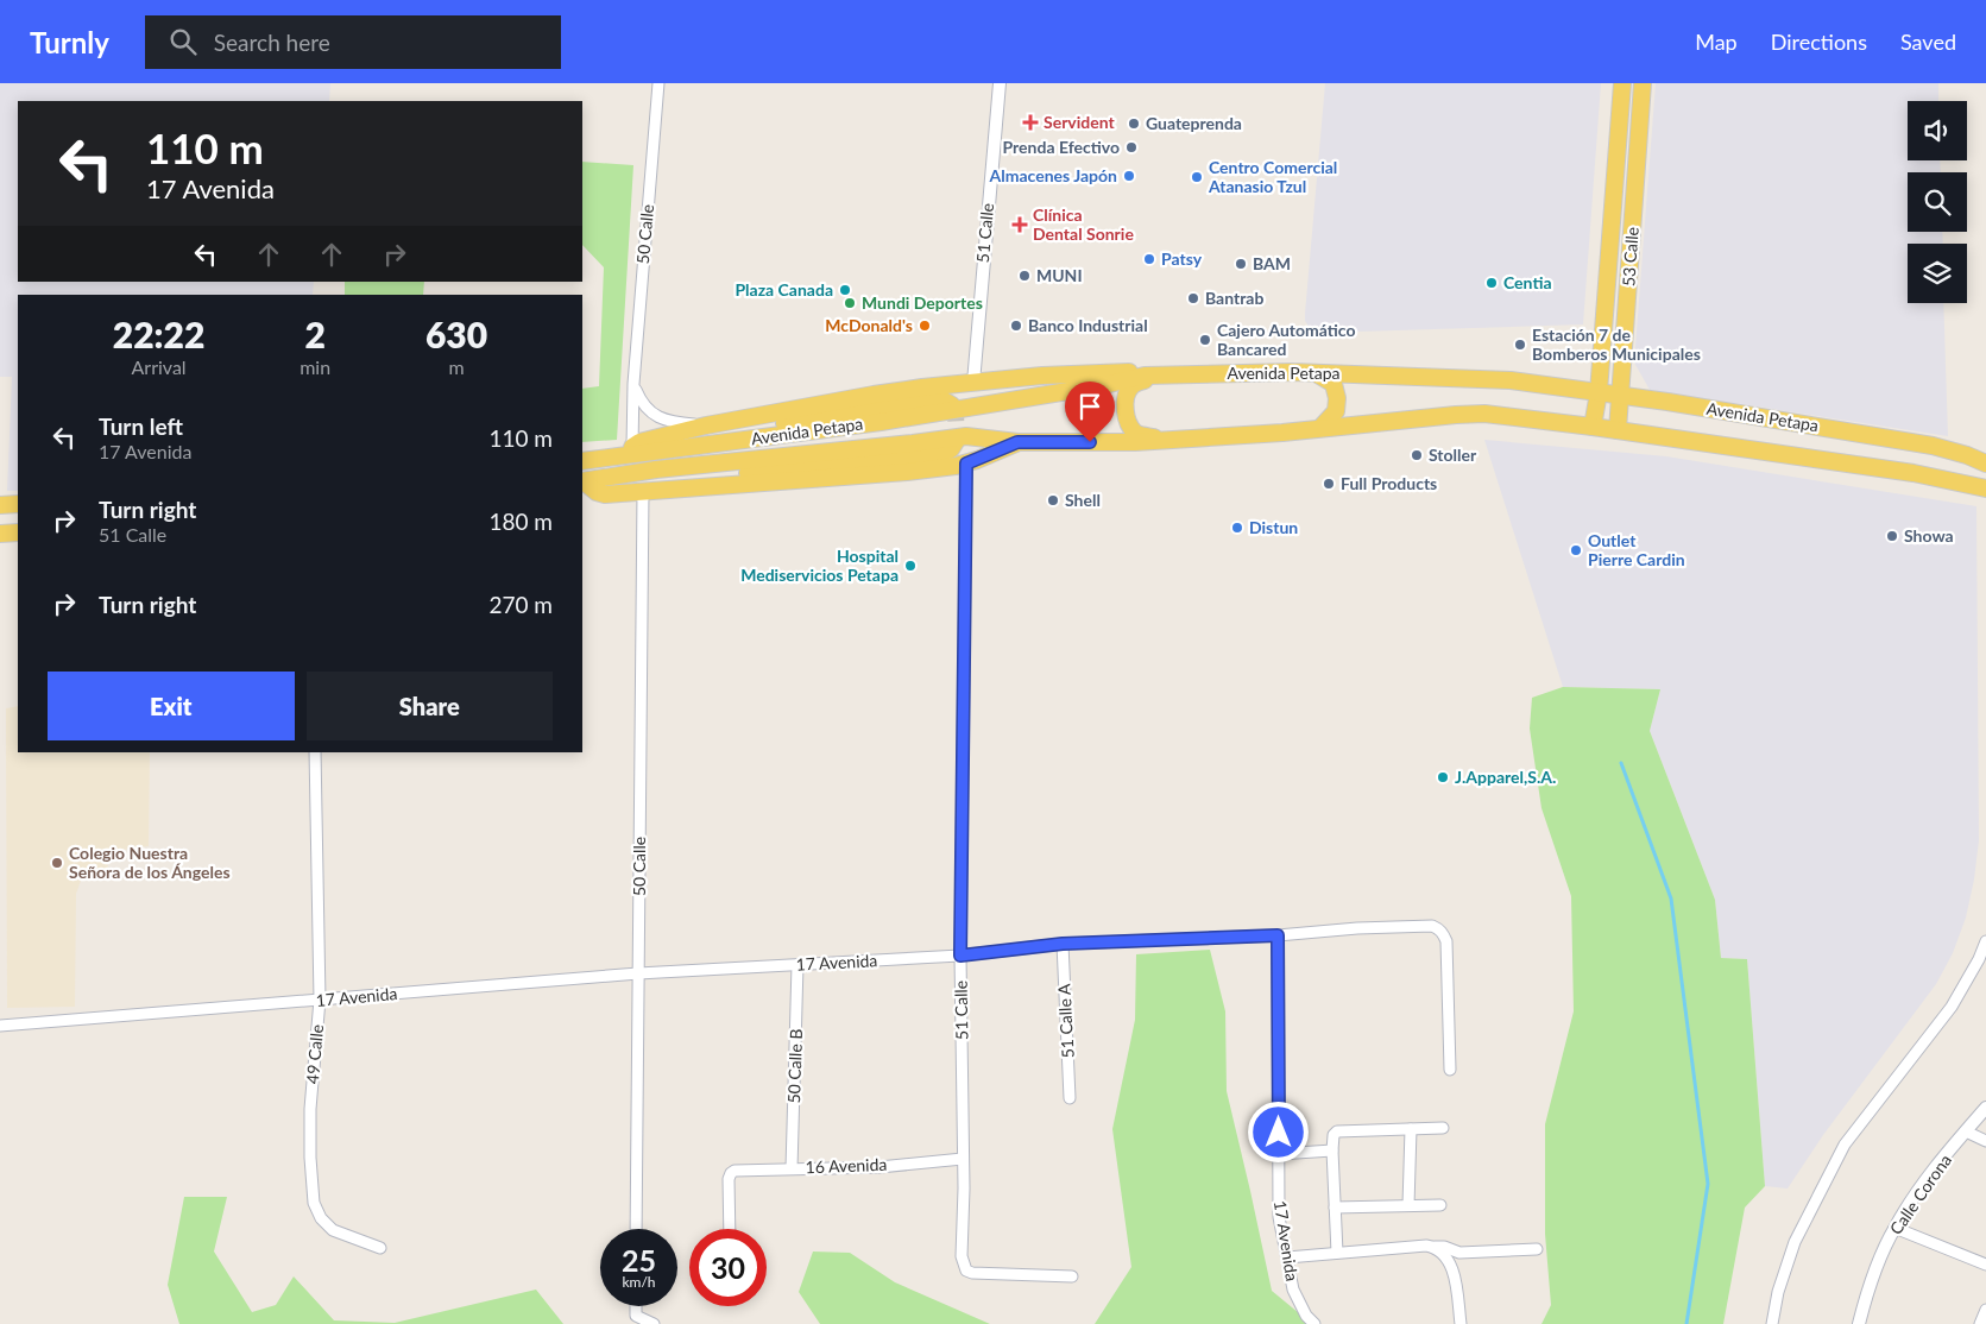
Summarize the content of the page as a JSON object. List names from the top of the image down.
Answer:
{
  "streets": {
    "main road": ["53 Calle", "Avenida Petapa"],
    "street": [
      "51 Calle",
      "50 Calle",
      "17 Avenida",
      "51 Calle A",
      "49 Calle",
      "50 Calle B",
      "16 Avenida",
      "Calle Corona"
    ]
  },
  "crossings": [
    ["51 Calle", "17 Avenida"],
    ["51 Calle", "16 Avenida"],
    ["50 Calle", "17 Avenida"],
    ["53 Calle", "Avenida Petapa"],
    ["17 Avenida", "51 Calle A"],
    ["17 Avenida", "49 Calle"],
    ["17 Avenida", "50 Calle B"],
    ["50 Calle B", "16 Avenida"]
  ],
  "places": {
    "health": ["Servident", "Clínica Dental Sonrie"],
    "other": [
      "Guateprenda",
      "Prenda Efectivo",
      "Almacenes Japón",
      "Centro Comercial Atanasio Tzul",
      "Patsy",
      "BAM",
      "MUNI",
      "Centia",
      "Plaza Canada",
      "Bantrab",
      "Mundi Deportes",
      "McDonald's",
      "Banco Industrial",
      "Cajero Automático Bancared",
      "Estación 7 de Bomberos Municipales",
      "Stoller",
      "Full Products",
      "Shell",
      "Distun",
      "Showa",
      "Outlet Pierre Cardin",
      "Hospital Mediservicios Petapa",
      "J.Apparel,S.A.",
      "Colegio Nuestra Señora de los Ángeles"
    ]
  },
  "page": {
    "header": "Turnly",
    "search": "Search here",
    "nav": ["Map", "Directions", "Saved"],
    "turn": ["110 m", "17 Avenida"],
    "eta": [
      "22:22",
      "Arrival",
      "2",
      "min",
      "630",
      "m"
    ],
    "list": [
      {
        "name": "Turn left",
        "note": "17 Avenida",
        "value": "110 m"
      },
      {
        "name": "Turn right",
        "note": "51 Calle",
        "value": "180 m"
      },
      {
        "name": "Turn right",
        "value": "270 m"
      }
    ],
    "buttons": ["Exit", "Share"],
    "speed": "25 km/h",
    "limit": "30"
  }
}
